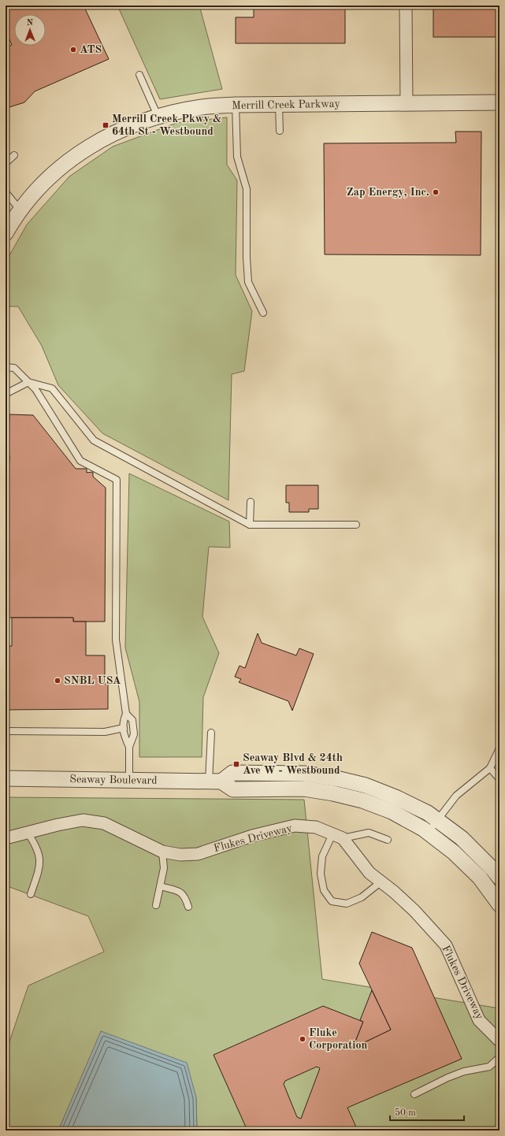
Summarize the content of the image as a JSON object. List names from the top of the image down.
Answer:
{
  "streets": {
    "street": ["Merrill Creek Parkway", "Seaway Boulevard", "Flukes Driveway"]
  },
  "places": {
    "other": [
      "ATS",
      "Zap Energy, Inc.",
      "SNBL USA",
      "Fluke Corporation"
    ],
    "transit": ["Merrill Creek Pkwy & 64th St - Westbound", "Seaway Blvd & 24th Ave W - Westbound"]
  },
  "scale_bar": "50 m",
  "north": "top"
}
